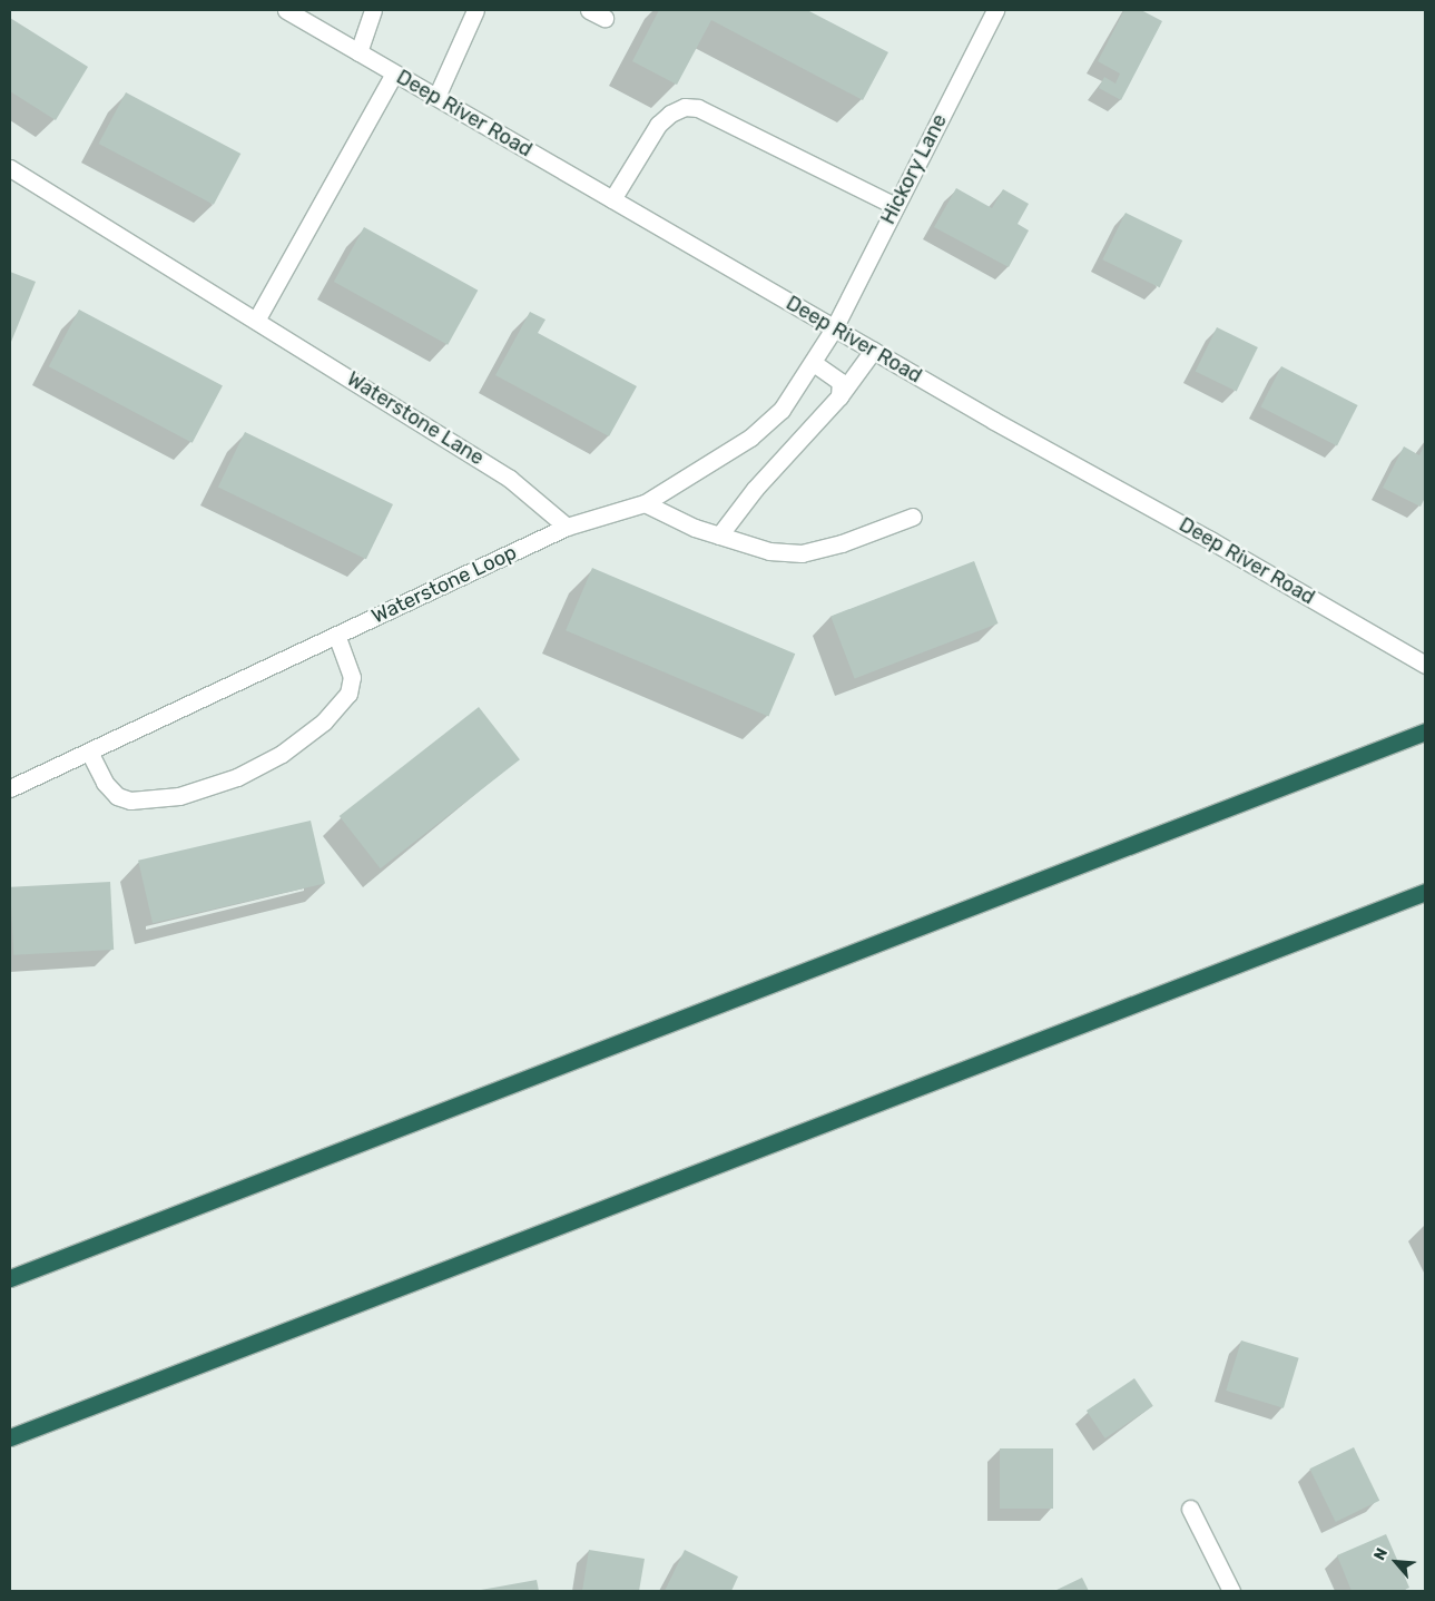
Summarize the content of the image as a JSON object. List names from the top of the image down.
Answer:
{
  "streets": {
    "street": [
      "Deep River Road",
      "Hickory Lane",
      "Waterstone Lane",
      "Waterstone Loop"
    ]
  },
  "crossings": [
    ["Deep River Road", "Hickory Lane"],
    ["Deep River Road", "Waterstone Loop"],
    ["Hickory Lane", "Waterstone Loop"],
    ["Waterstone Lane", "Waterstone Loop"]
  ],
  "north": "top left"
}
